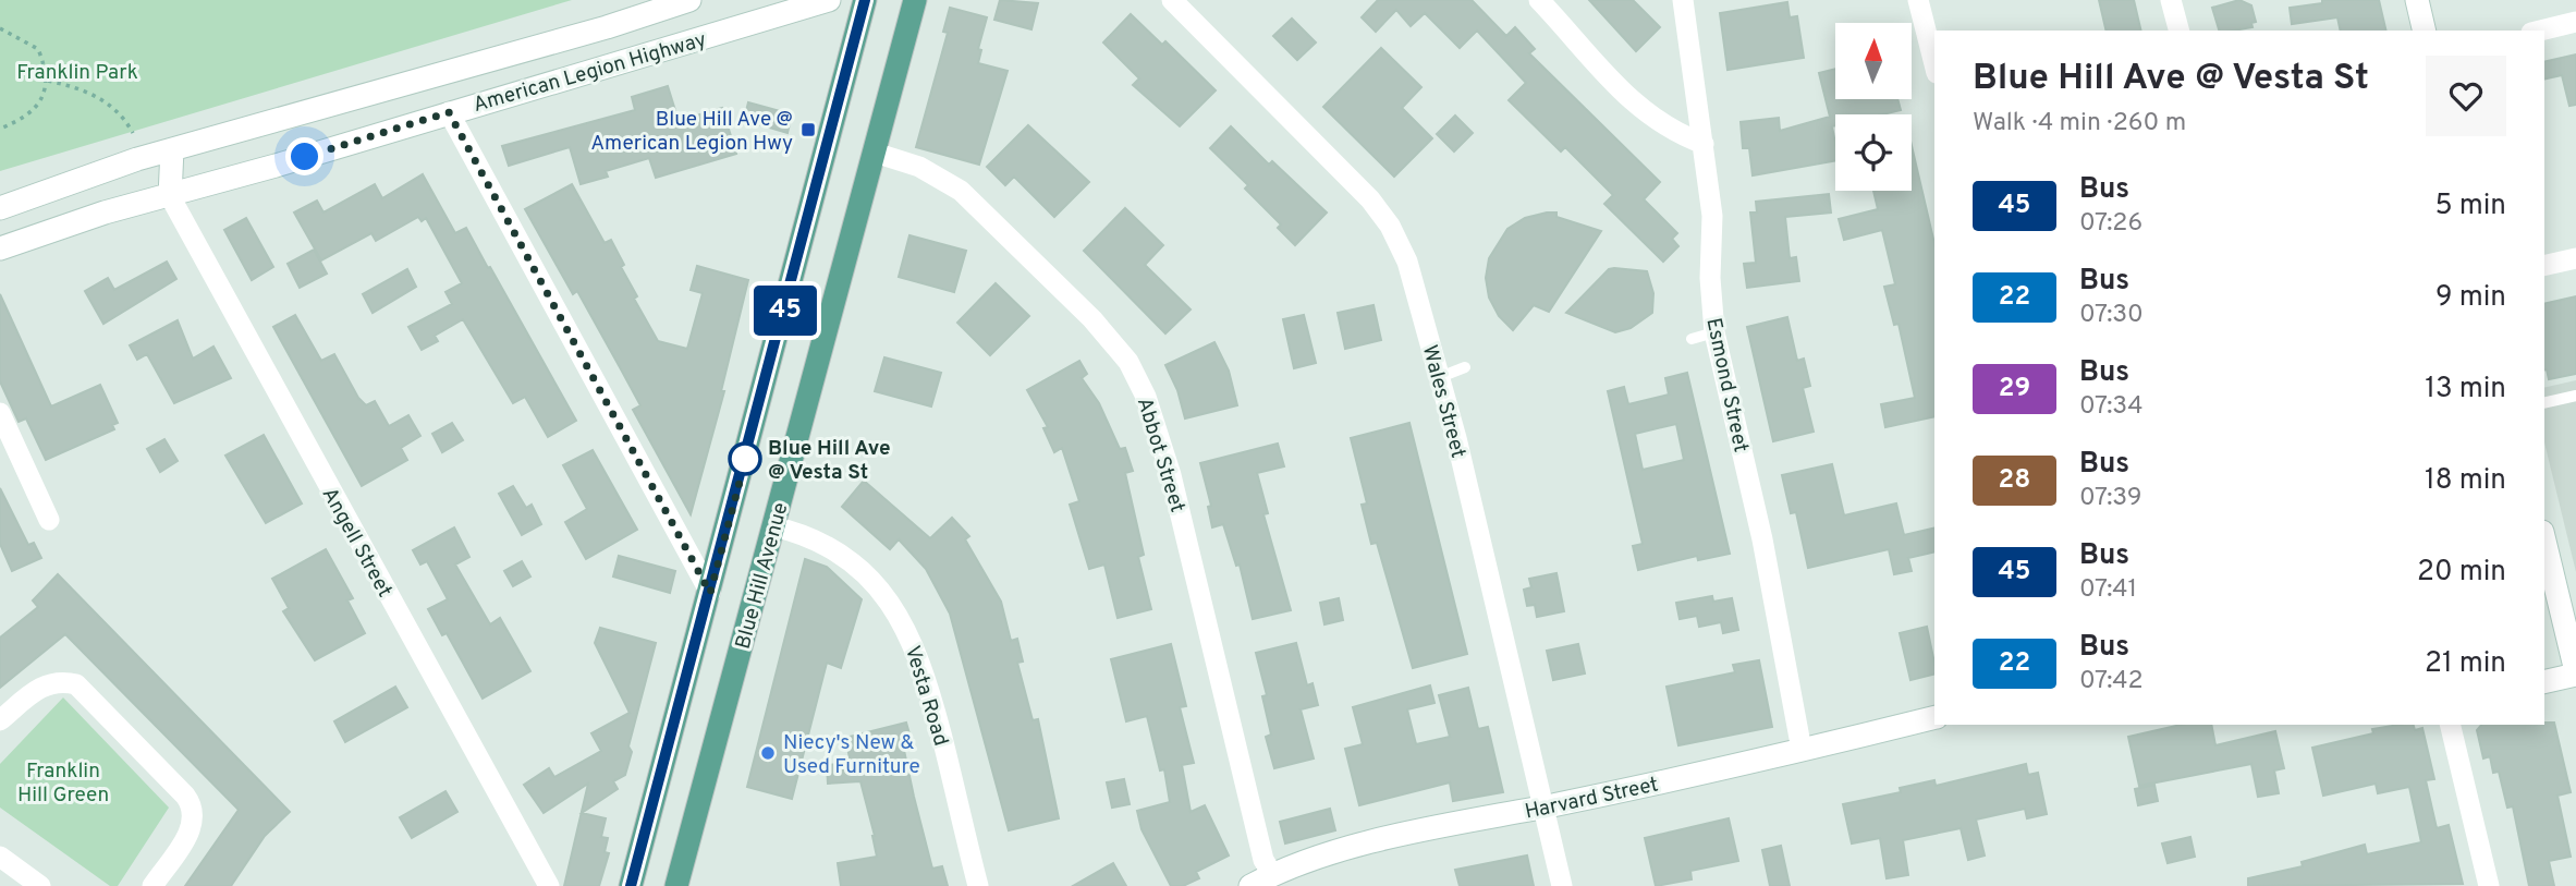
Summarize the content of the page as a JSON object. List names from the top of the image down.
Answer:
{
  "streets": {
    "main road": ["American Legion Highway", "Blue Hill Avenue", "Harvard Street"],
    "street": [
      "Esmond Street",
      "Wales Street",
      "Abbot Street",
      "Angell Street",
      "Vesta Road"
    ]
  },
  "crossings": [
    ["American Legion Highway", "Angell Street"],
    ["Esmond Street", "Harvard Street"],
    ["Wales Street", "Harvard Street"],
    ["Abbot Street", "Blue Hill Avenue"],
    ["Abbot Street", "Harvard Street"],
    ["Blue Hill Avenue", "Vesta Road"]
  ],
  "parks": ["Franklin Park", "Franklin Hill Green"],
  "places": {
    "transit": ["Blue Hill Ave @ American Legion Hwy"],
    "other": ["Blue Hill Ave @ Vesta St", "Niecy's New & Used Furniture"]
  },
  "lines": ["bus line 45"],
  "north": "top",
  "page": {
    "on_map": "45",
    "heading": ["Blue Hill Ave @ Vesta St", "Walk · 4 min · 260 m"],
    "list": [
      {
        "mark": "45",
        "name": "Bus",
        "note": "07:26",
        "value": "5 min"
      },
      {
        "mark": "22",
        "name": "Bus",
        "note": "07:30",
        "value": "9 min"
      },
      {
        "mark": "29",
        "name": "Bus",
        "note": "07:34",
        "value": "13 min"
      },
      {
        "mark": "28",
        "name": "Bus",
        "note": "07:39",
        "value": "18 min"
      },
      {
        "mark": "45",
        "name": "Bus",
        "note": "07:41",
        "value": "20 min"
      },
      {
        "mark": "22",
        "name": "Bus",
        "note": "07:42",
        "value": "21 min"
      }
    ]
  }
}
